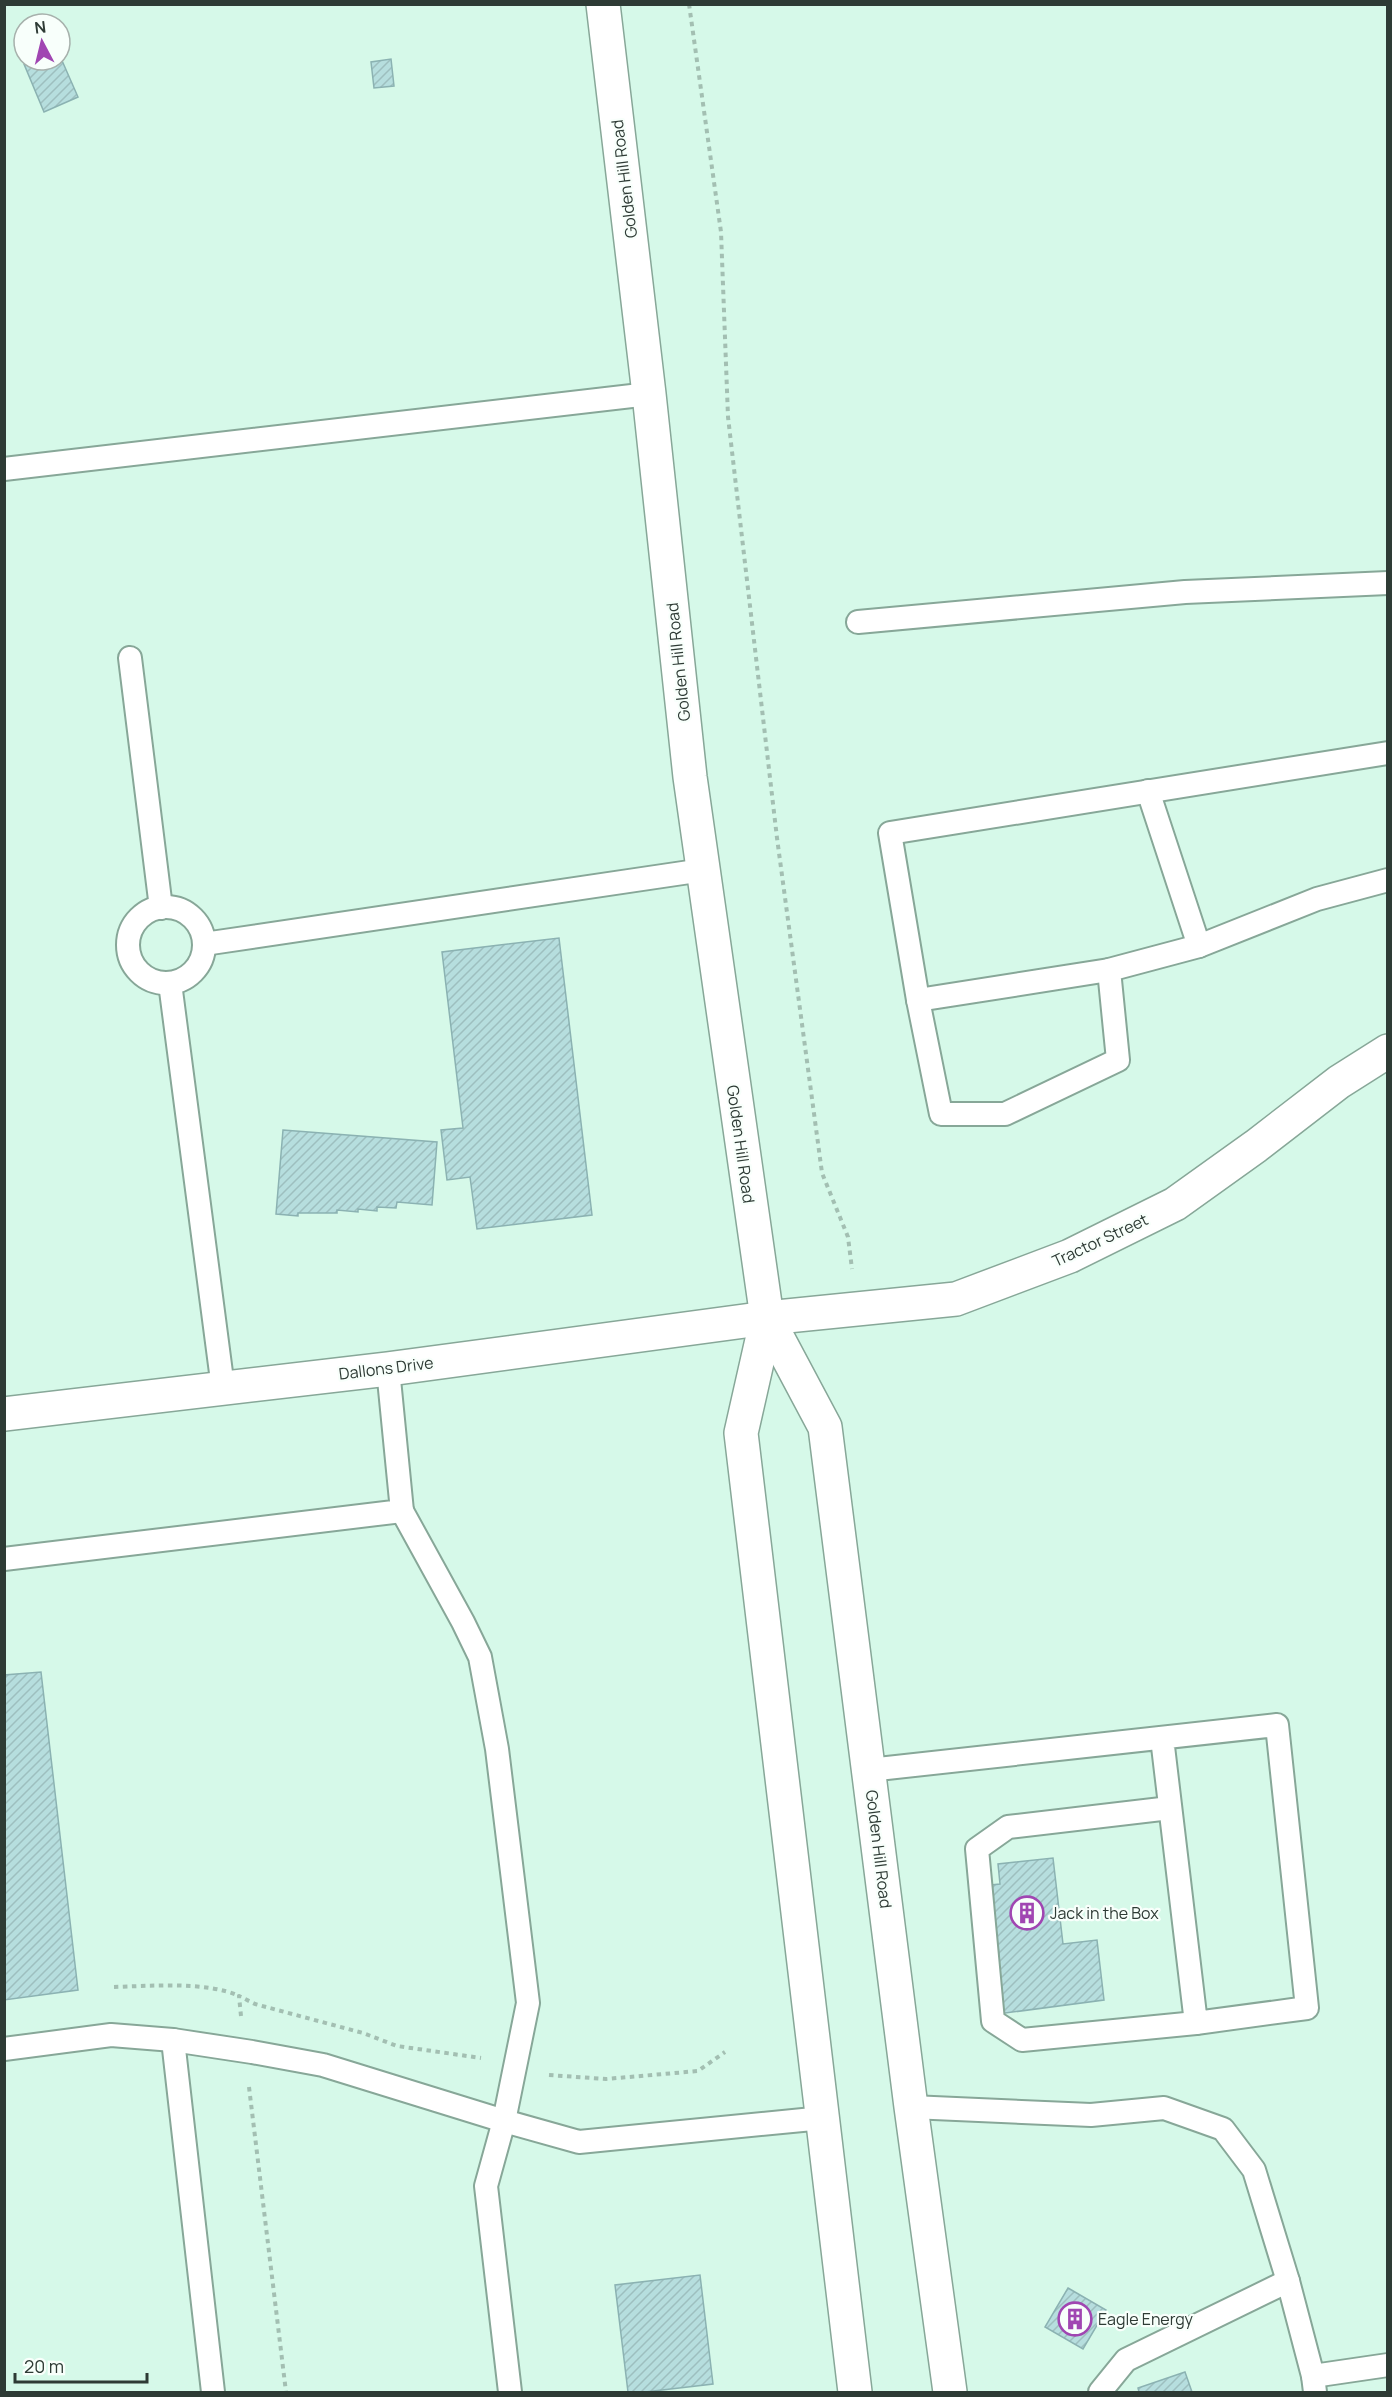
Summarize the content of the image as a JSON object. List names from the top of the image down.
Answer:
{
  "streets": {
    "street": ["Golden Hill Road", "Tractor Street", "Dallons Drive"]
  },
  "crossings": [
    ["Golden Hill Road", "Tractor Street"],
    ["Golden Hill Road", "Dallons Drive"],
    ["Tractor Street", "Dallons Drive"]
  ],
  "places": {
    "building": ["Jack in the Box", "Eagle Energy"]
  },
  "scale_bar": "20 m",
  "north": "top"
}
